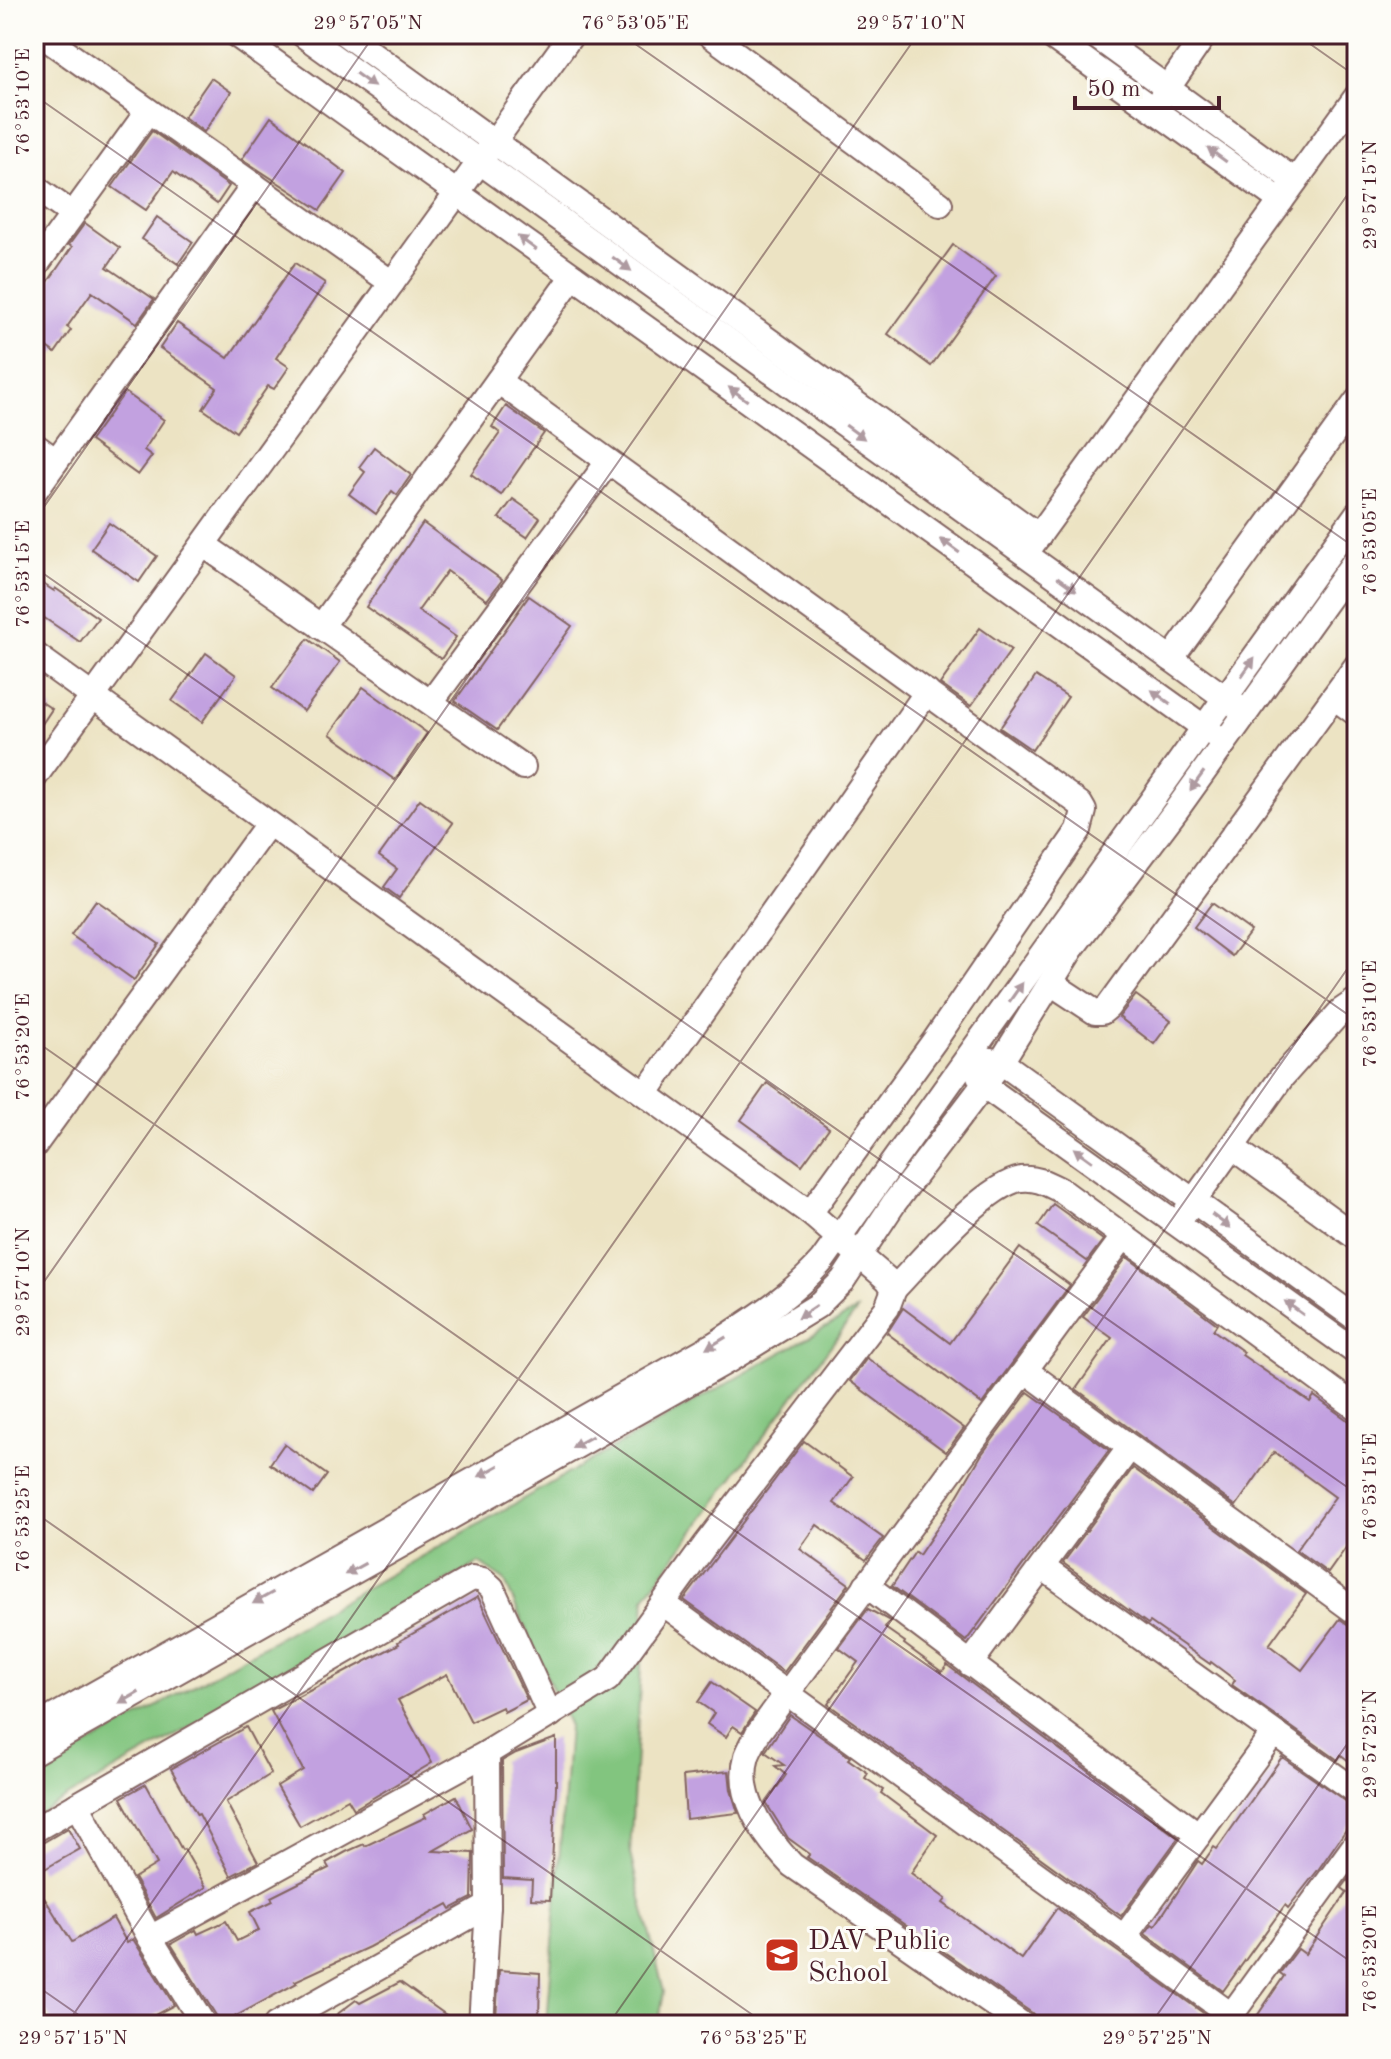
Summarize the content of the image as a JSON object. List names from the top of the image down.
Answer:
{
  "places": {
    "school or university": ["DAV Public School"]
  },
  "scale_bar": "50 m",
  "coordinates": [
    "29°57'05\"N",
    "76°53'05\"E",
    "29°57'10\"N",
    "76°53'10\"E",
    "29°57'15\"N",
    "76°53'15\"E",
    "76°53'20\"E",
    "76°53'25\"E",
    "29°57'25\"N"
  ]
}
